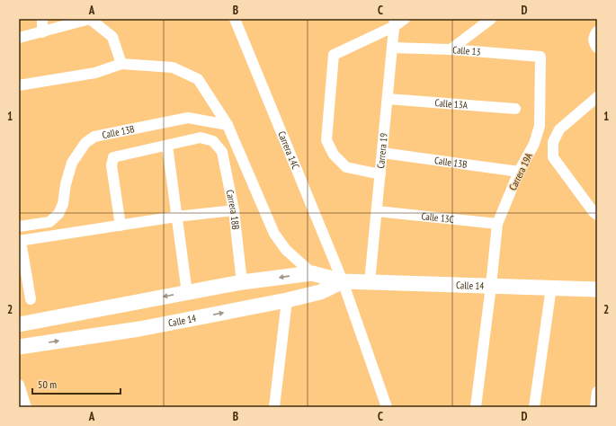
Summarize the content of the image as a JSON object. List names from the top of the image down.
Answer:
{
  "streets": {
    "main road": ["Calle 14"],
    "street": [
      "Calle 13",
      "Calle 13A",
      "Calle 13B",
      "Carrera 14C",
      "Carrera 19",
      "Carrera 19A",
      "Carrera 18B",
      "Calle 13C"
    ]
  },
  "crossings": [
    ["Calle 13", "Carrera 19"],
    ["Calle 13", "Carrera 19A"],
    ["Calle 13A", "Carrera 19"],
    ["Calle 13B", "Carrera 19"],
    ["Calle 13B", "Carrera 19A"],
    ["Carrera 14C", "Calle 14"],
    ["Carrera 19", "Calle 13C"],
    ["Carrera 19", "Calle 14"],
    ["Carrera 19A", "Calle 13C"],
    ["Carrera 19A", "Calle 14"],
    ["Carrera 18B", "Calle 14"]
  ],
  "scale_bar": "50 m",
  "grid": {
    "columns": [
      "A",
      "B",
      "C",
      "D"
    ],
    "rows": ["1", "2"]
  }
}
